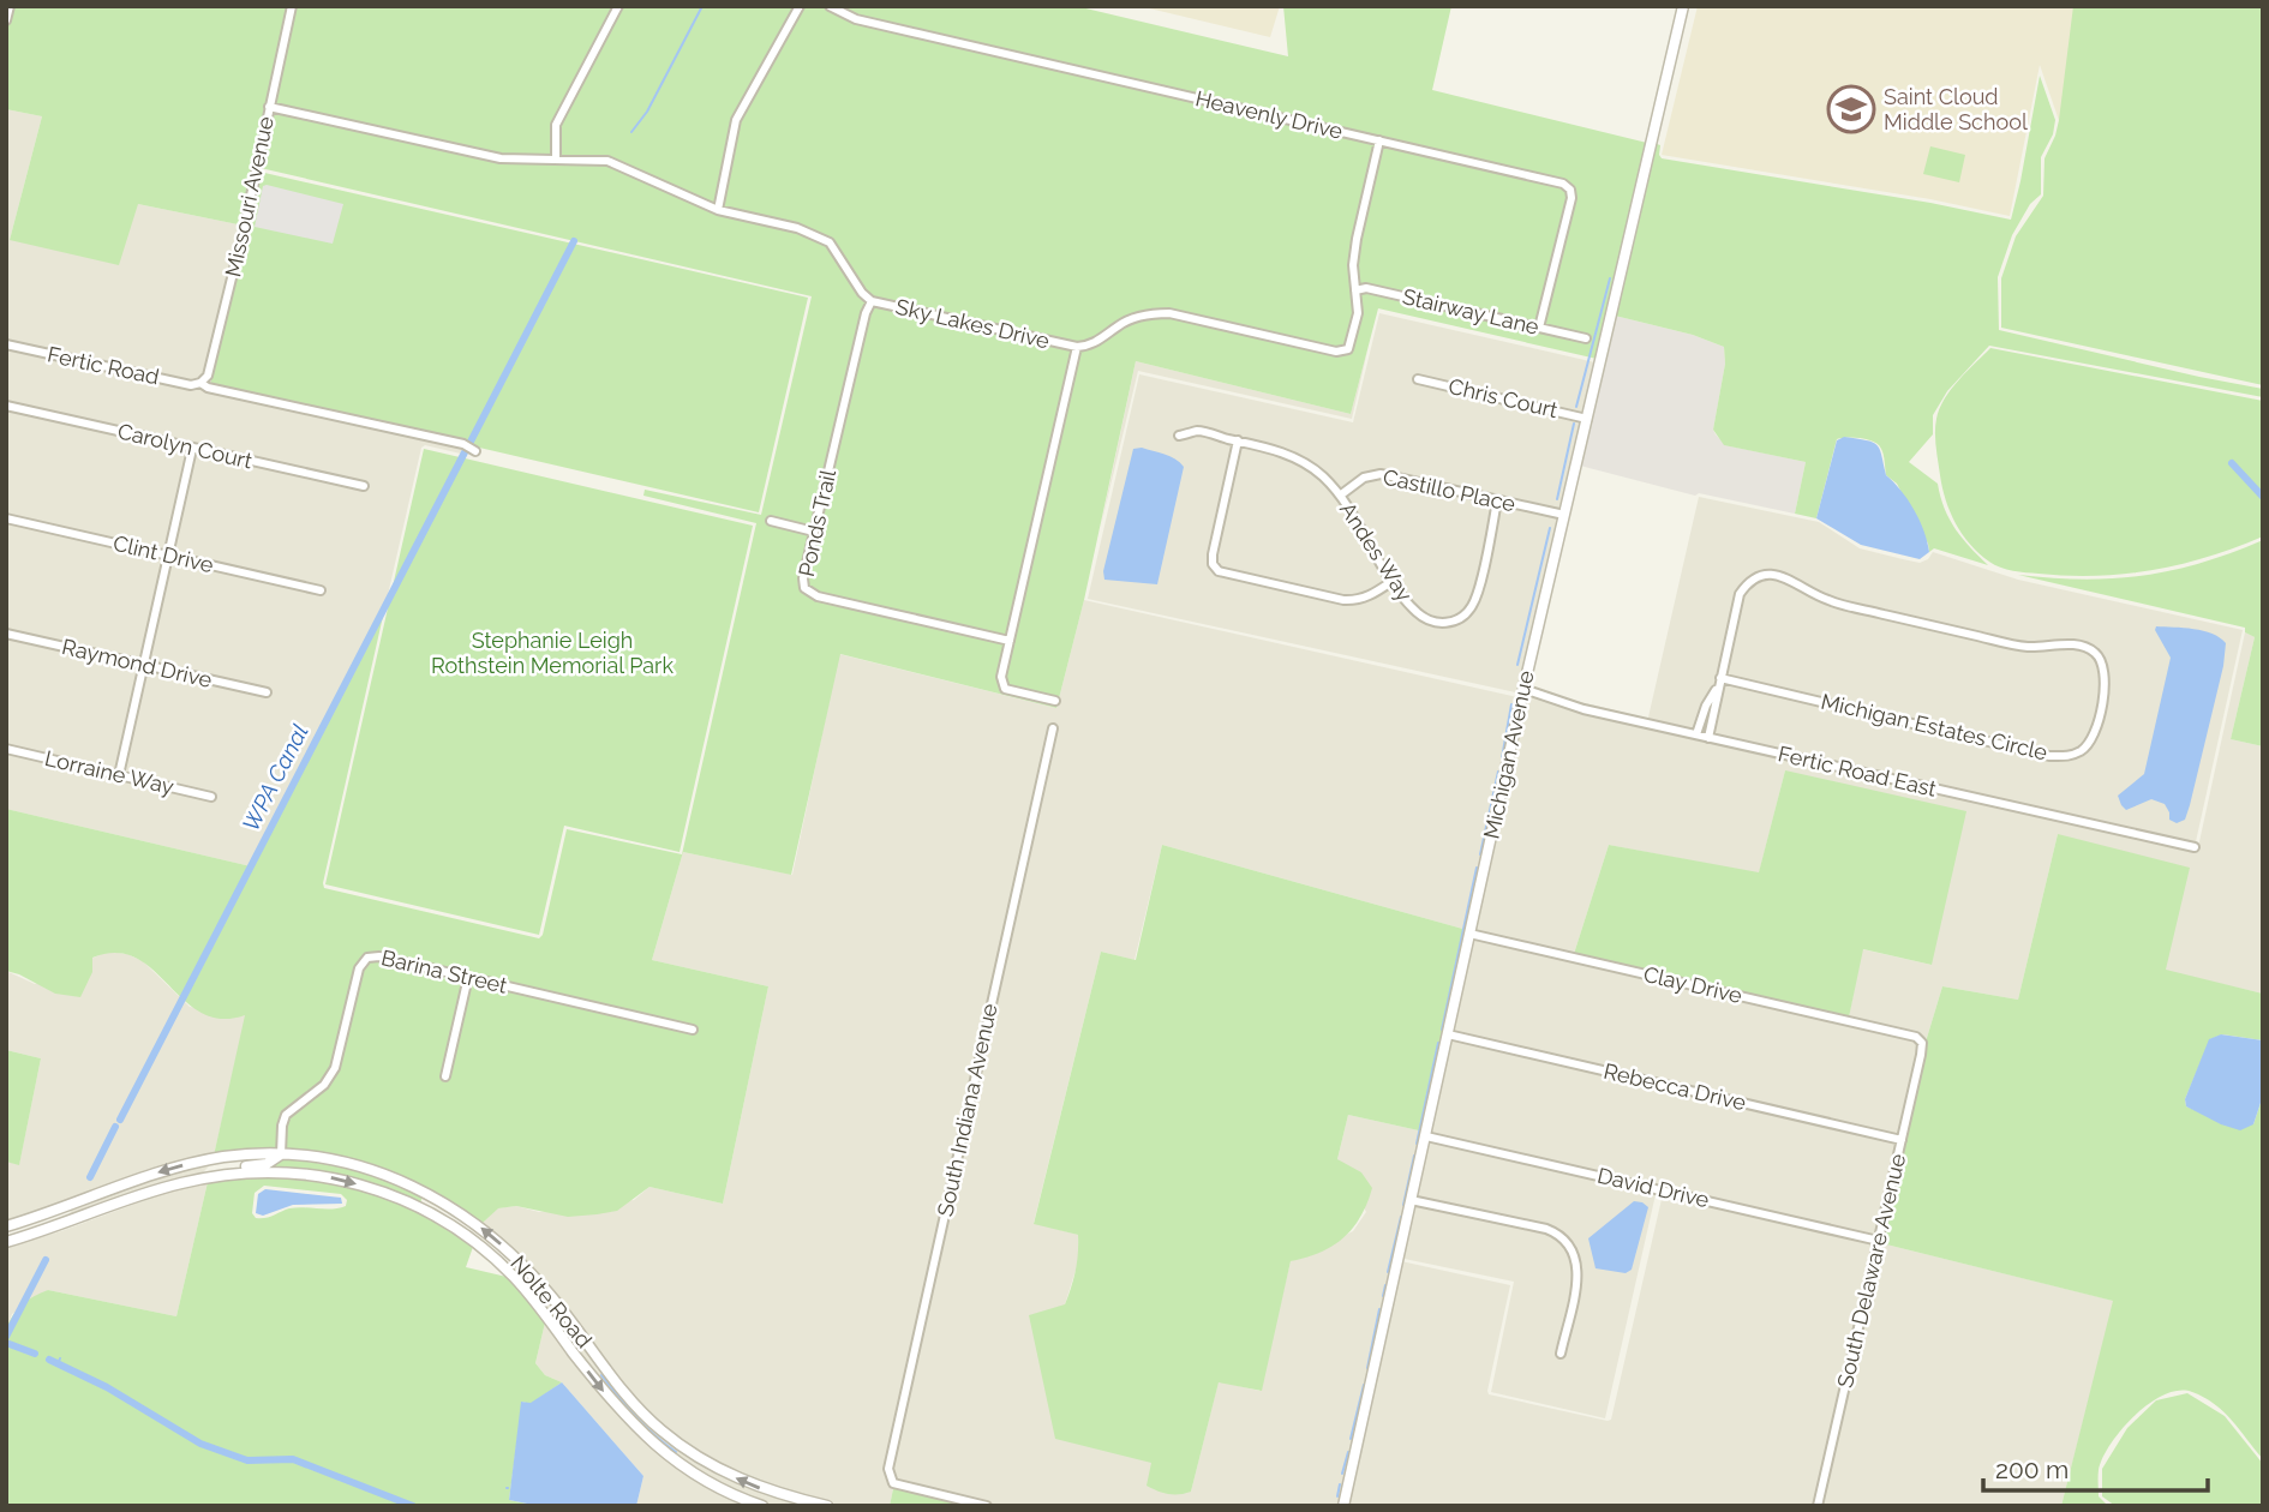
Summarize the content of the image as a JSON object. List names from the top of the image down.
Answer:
{
  "streets": {
    "street": [
      "Heavenly Drive",
      "Missouri Avenue",
      "Stairway Lane",
      "Sky Lakes Drive",
      "Fertic Road",
      "Chris Court",
      "Carolyn Court",
      "Castillo Place",
      "Ponds Trail",
      "Andes Way",
      "Clint Drive",
      "Raymond Drive",
      "Michigan Estates Circle",
      "Michigan Avenue",
      "Fertic Road East",
      "Lorraine Way",
      "Barina Street",
      "Clay Drive",
      "Rebecca Drive",
      "South Indiana Avenue",
      "David Drive",
      "South Delaware Avenue",
      "Nolte Road"
    ]
  },
  "crossings": [
    ["Heavenly Drive", "Stairway Lane"],
    ["Heavenly Drive", "Sky Lakes Drive"],
    ["Missouri Avenue", "Sky Lakes Drive"],
    ["Missouri Avenue", "Fertic Road"],
    ["Stairway Lane", "Sky Lakes Drive"],
    ["Sky Lakes Drive", "Ponds Trail"],
    ["Chris Court", "Michigan Avenue"],
    ["Castillo Place", "Andes Way"],
    ["Castillo Place", "Michigan Avenue"],
    ["Michigan Estates Circle", "Fertic Road East"],
    ["Michigan Avenue", "Fertic Road East"],
    ["Michigan Avenue", "Clay Drive"],
    ["Michigan Avenue", "Rebecca Drive"],
    ["Michigan Avenue", "David Drive"],
    ["Barina Street", "Nolte Road"],
    ["Clay Drive", "South Delaware Avenue"],
    ["Rebecca Drive", "South Delaware Avenue"],
    ["David Drive", "South Delaware Avenue"]
  ],
  "water": ["WPA Canal"],
  "parks": ["Stephanie Leigh Rothstein Memorial Park"],
  "places": {
    "school or university": ["Saint Cloud Middle School"]
  },
  "scale_bar": "200 m"
}
